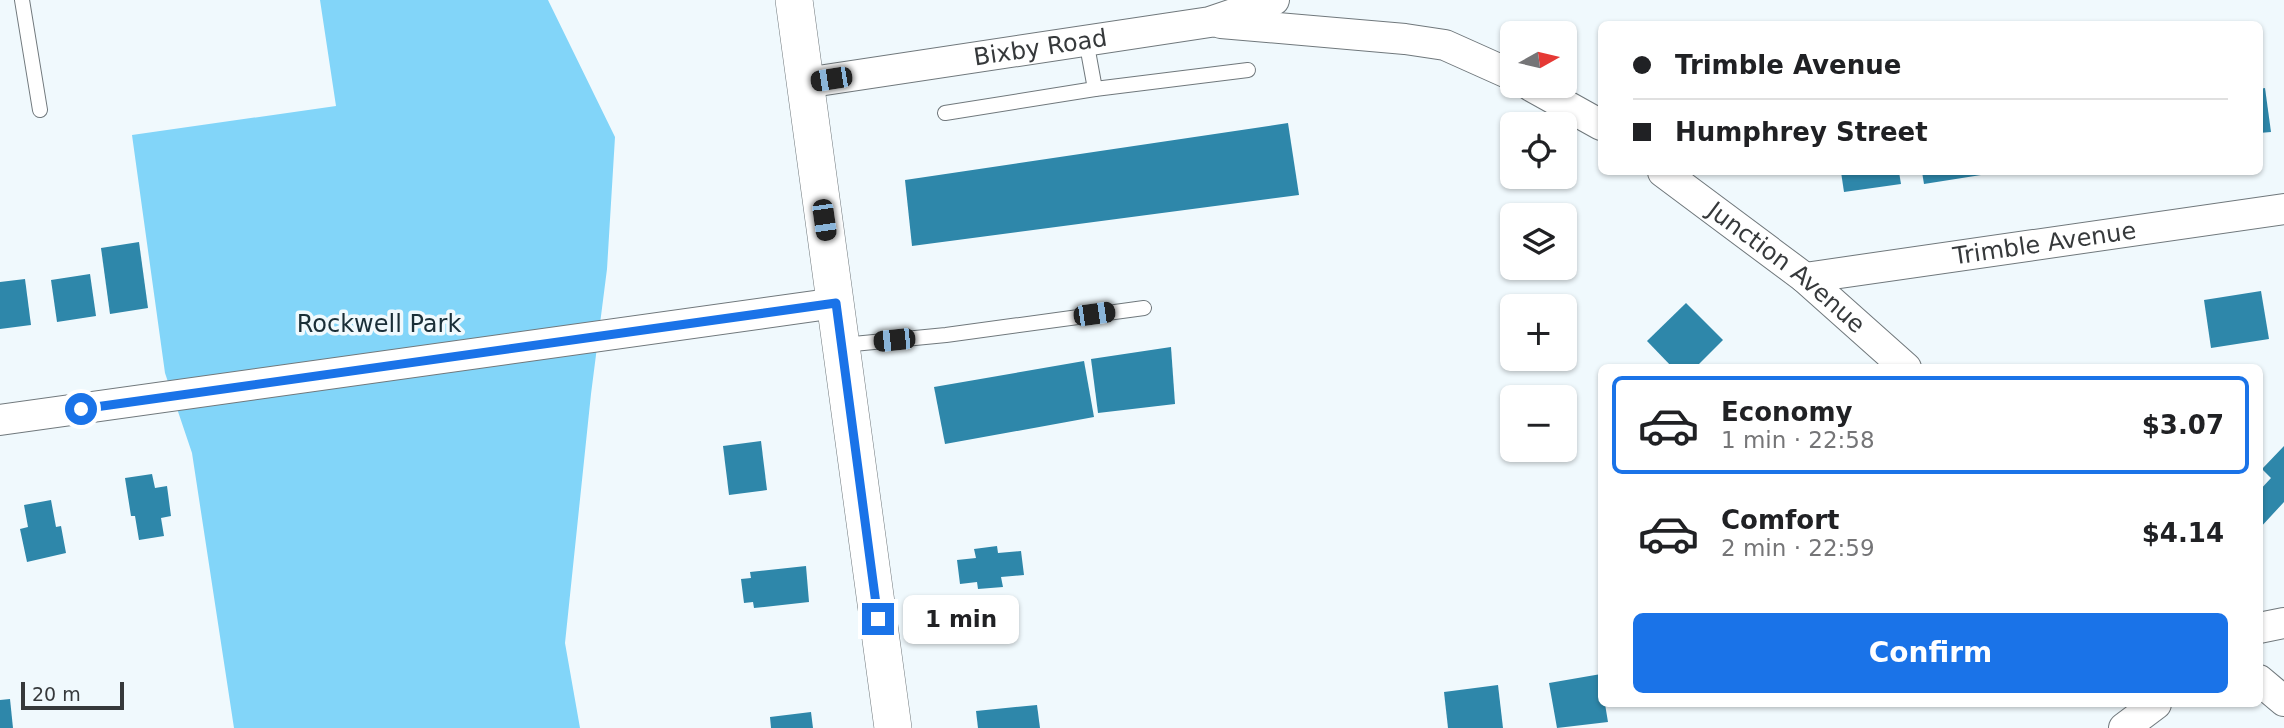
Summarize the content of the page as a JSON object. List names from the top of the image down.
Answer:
{
  "streets": {
    "street": ["Bixby Road", "Trimble Avenue", "Junction Avenue"]
  },
  "crossings": [
    ["Trimble Avenue", "Junction Avenue"]
  ],
  "parks": ["Rockwell Park"],
  "scale_bar": "20 m",
  "north": "right",
  "page": {
    "map_buttons": ["+", "−"],
    "banner": ["Trimble Avenue", "Humphrey Street"],
    "list": [
      {
        "name": "Economy",
        "note": "1 min · 22:58",
        "value": "$3.07"
      },
      {
        "name": "Comfort",
        "note": "2 min · 22:59",
        "value": "$4.14"
      }
    ],
    "bubble": "1 min",
    "buttons": "Confirm",
    "scale": "20 m"
  }
}
